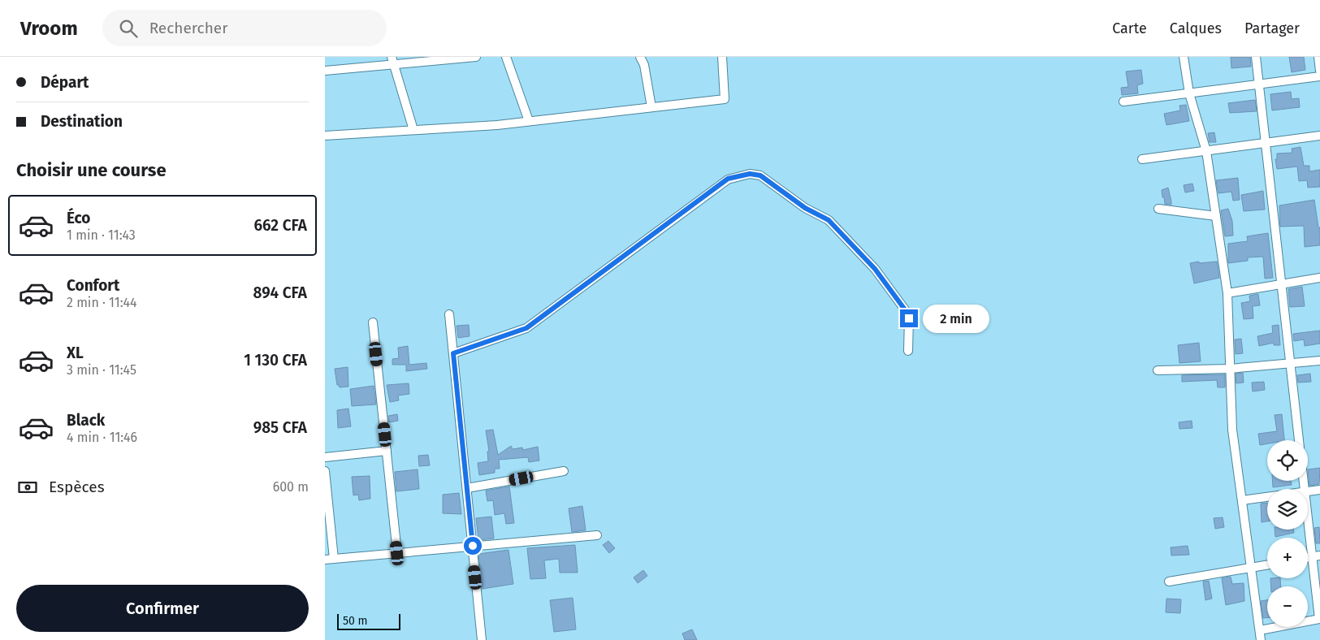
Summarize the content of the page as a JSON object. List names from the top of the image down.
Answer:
{
  "scale_bar": "50 m",
  "page": {
    "header": "Vroom",
    "search": "Rechercher",
    "nav": ["Carte", "Calques", "Partager"],
    "banner": ["Départ", "Destination"],
    "heading": "Choisir une course",
    "list": [
      {
        "name": "Éco",
        "note": "1 min · 11:43",
        "value": "662 CFA"
      },
      {
        "name": "Confort",
        "note": "2 min · 11:44",
        "value": "894 CFA"
      },
      {
        "name": "XL",
        "note": "3 min · 11:45",
        "value": "1 130 CFA"
      },
      {
        "name": "Black",
        "note": "4 min · 11:46",
        "value": "985 CFA"
      }
    ],
    "bubble": "2 min",
    "map_buttons": ["+", "−"],
    "pay": ["Espèces", "600 m"],
    "buttons": "Confirmer",
    "scale": "50 m"
  }
}
